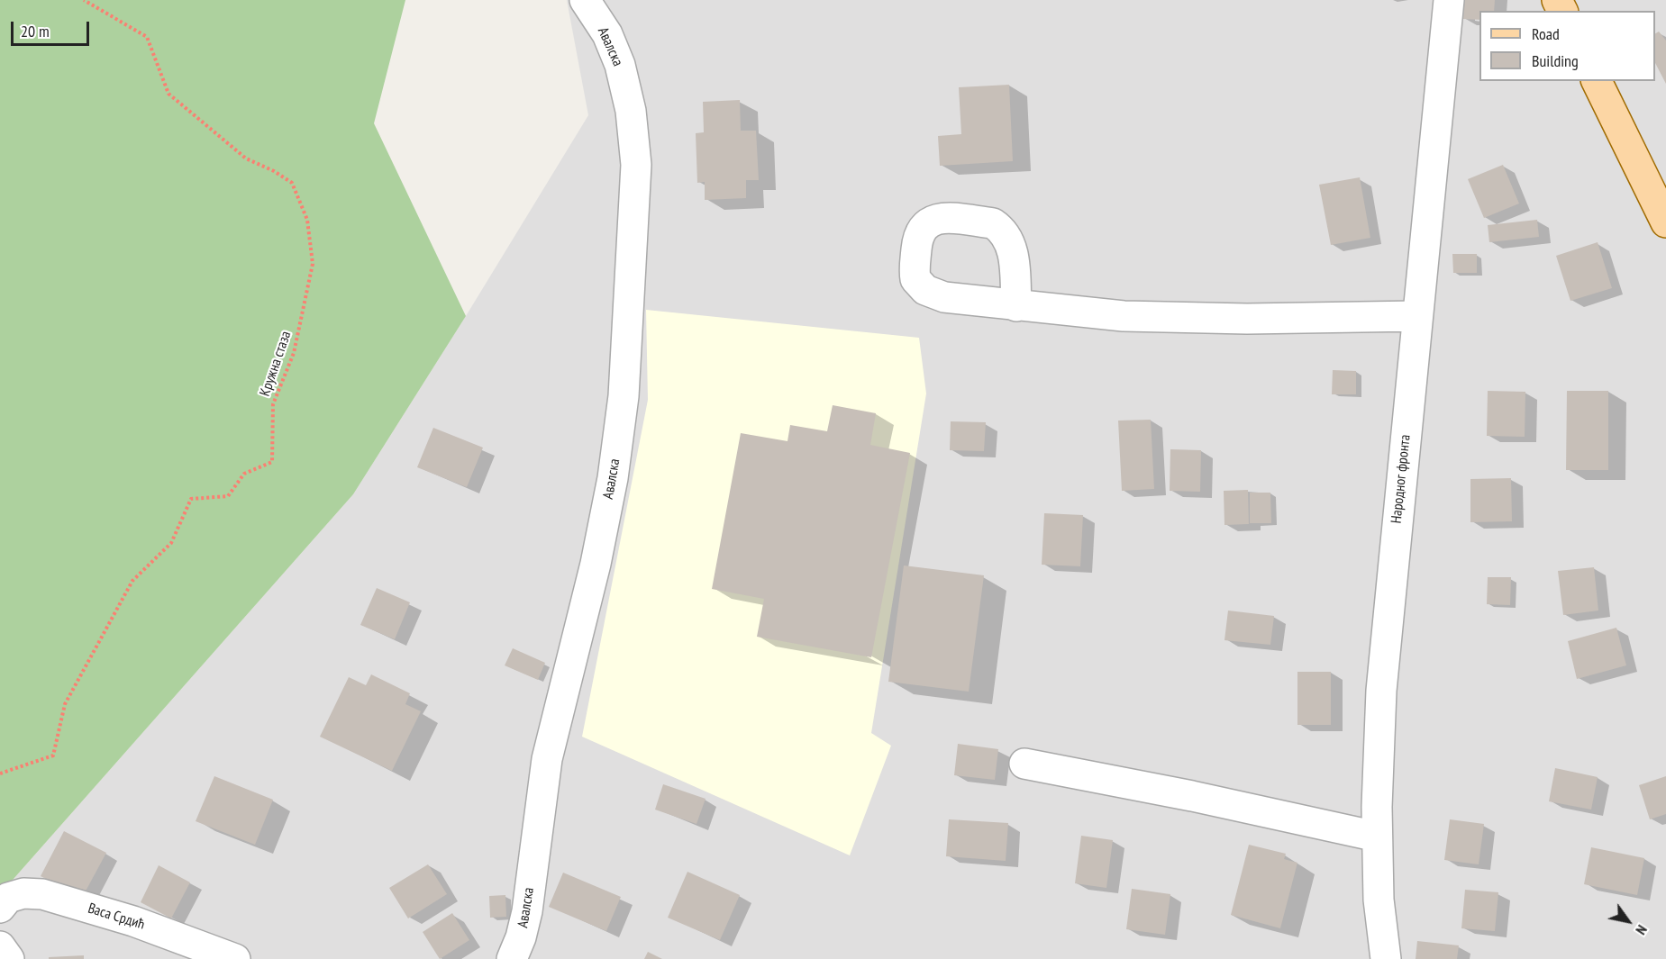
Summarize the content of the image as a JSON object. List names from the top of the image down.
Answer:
{
  "streets": {
    "street": ["Авалска", "Народног фронта", "Васа Срдић"],
    "path": ["Кружна стаза"]
  },
  "legend": ["Road", "Building"],
  "scale_bar": "20 m",
  "north": "bottom right"
}
